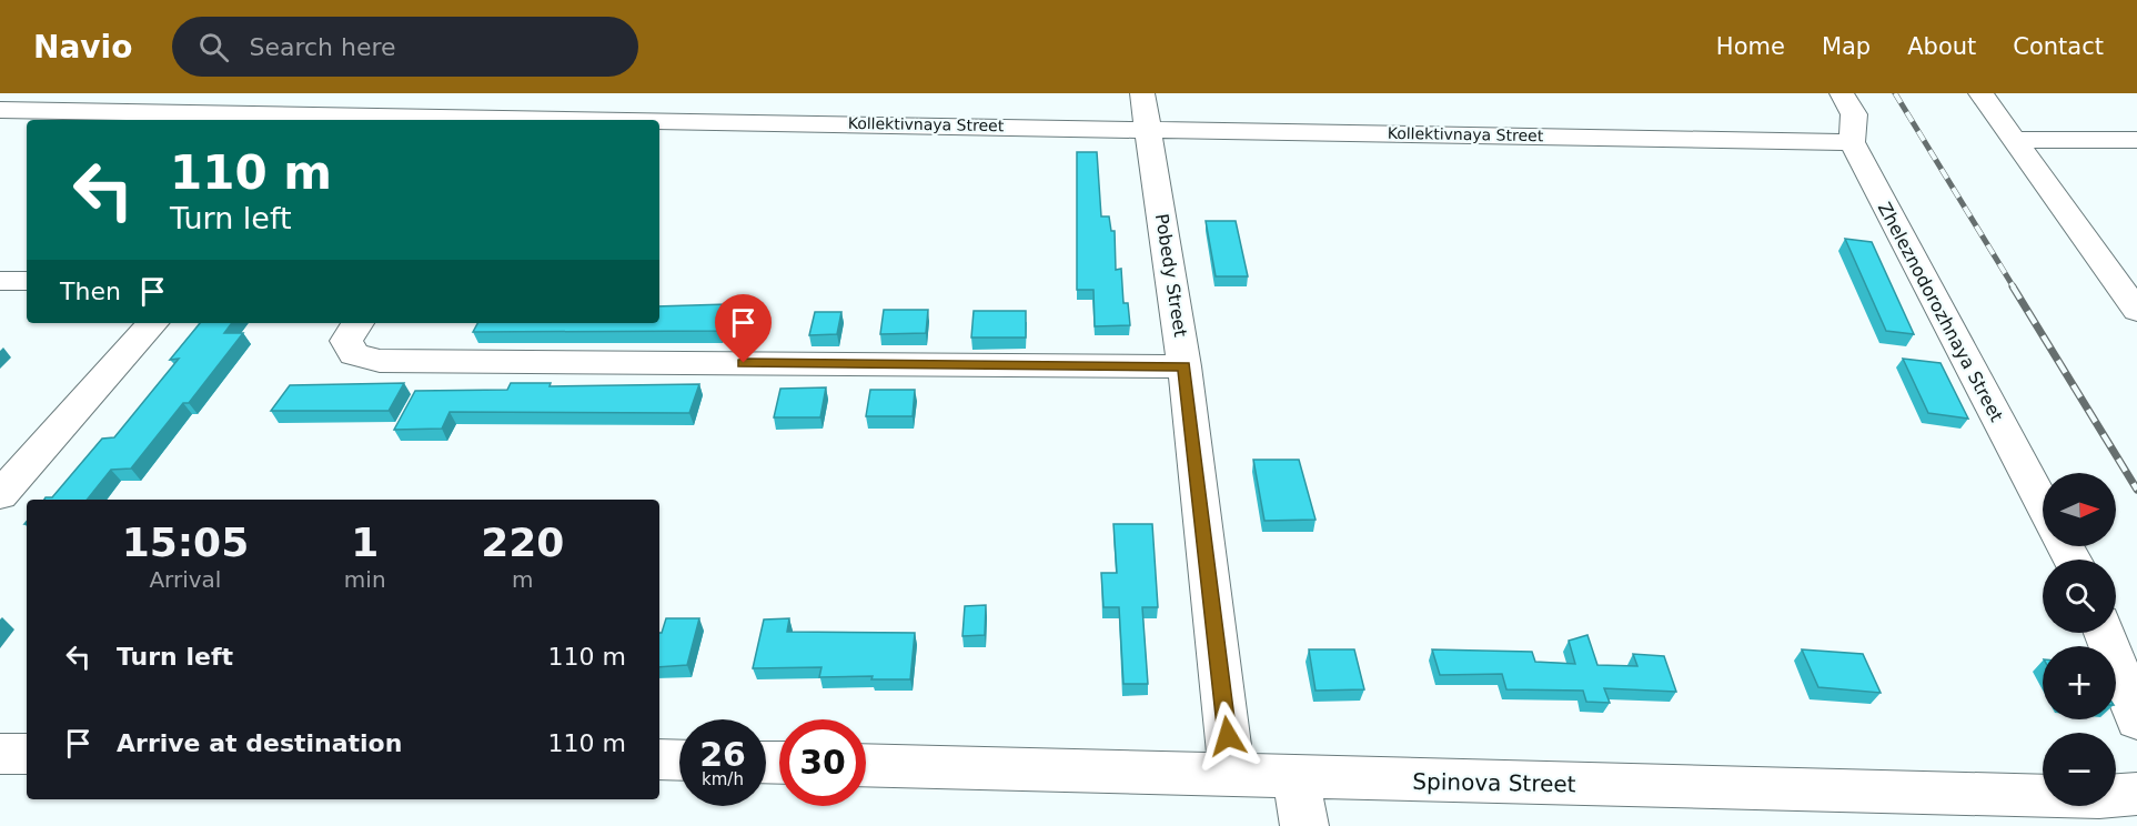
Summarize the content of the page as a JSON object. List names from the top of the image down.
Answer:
{
  "streets": {
    "street": [
      "Kollektivnaya Street",
      "Pobedy Street",
      "Zheleznodorozhnaya Street",
      "Spinova Street"
    ]
  },
  "crossings": [
    ["Kollektivnaya Street", "Pobedy Street"],
    ["Kollektivnaya Street", "Zheleznodorozhnaya Street"],
    ["Pobedy Street", "Spinova Street"]
  ],
  "north": "right",
  "page": {
    "header": "Navio",
    "search": "Search here",
    "nav": [
      "Home",
      "Map",
      "About",
      "Contact"
    ],
    "turn": ["110 m", "Turn left"],
    "then": "Then",
    "map_buttons": ["+", "−"],
    "eta": [
      "15:05",
      "Arrival",
      "1",
      "min",
      "220",
      "m"
    ],
    "list": [
      {
        "name": "Turn left",
        "value": "110 m"
      },
      {
        "name": "Arrive at destination",
        "value": "110 m"
      }
    ],
    "speed": "26 km/h",
    "limit": "30"
  }
}
